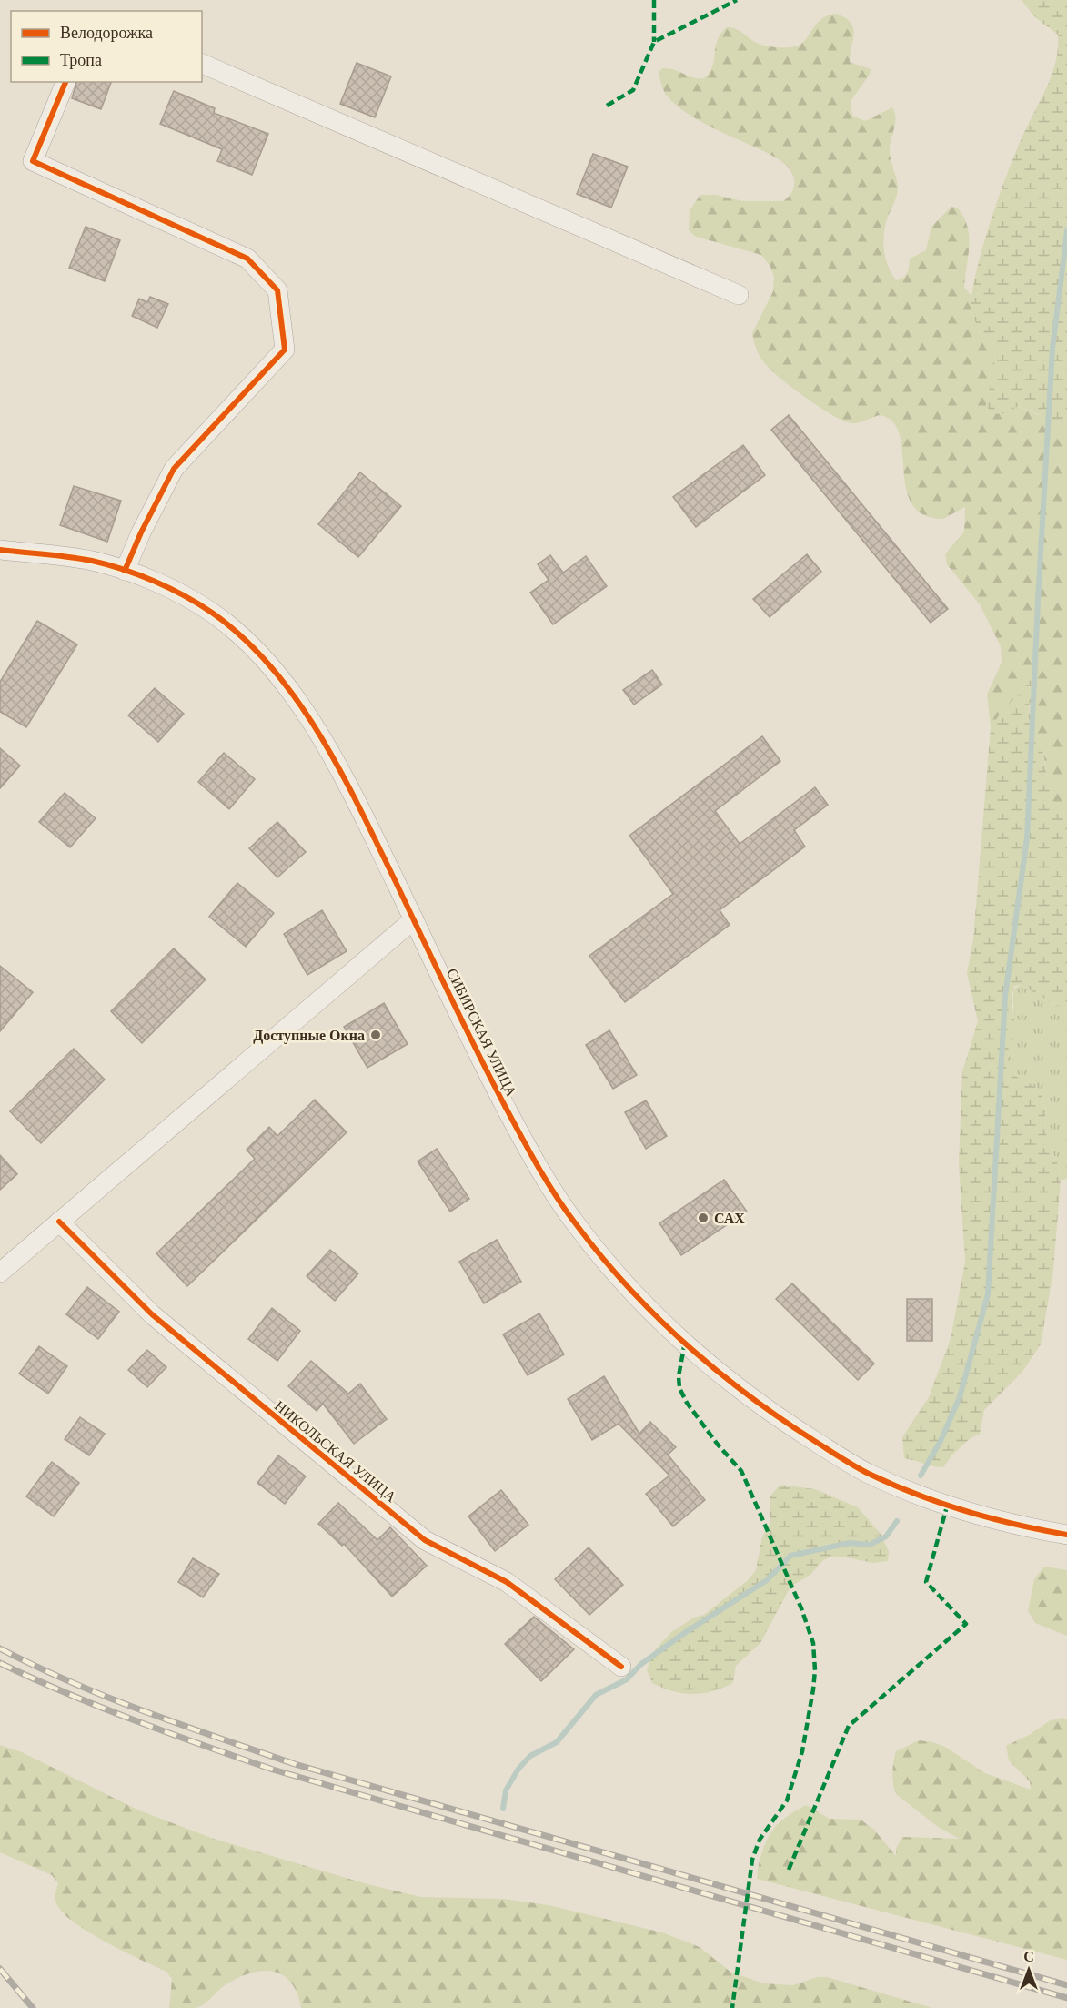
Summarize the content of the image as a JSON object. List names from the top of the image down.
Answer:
{
  "streets": {
    "street": ["СИБИРСКАЯ УЛИЦА", "НИКОЛЬСКАЯ УЛИЦА"]
  },
  "places": ["Доступные Окна", "САХ"],
  "legend": ["Велодорожка", "Тропа"],
  "north": "top"
}
